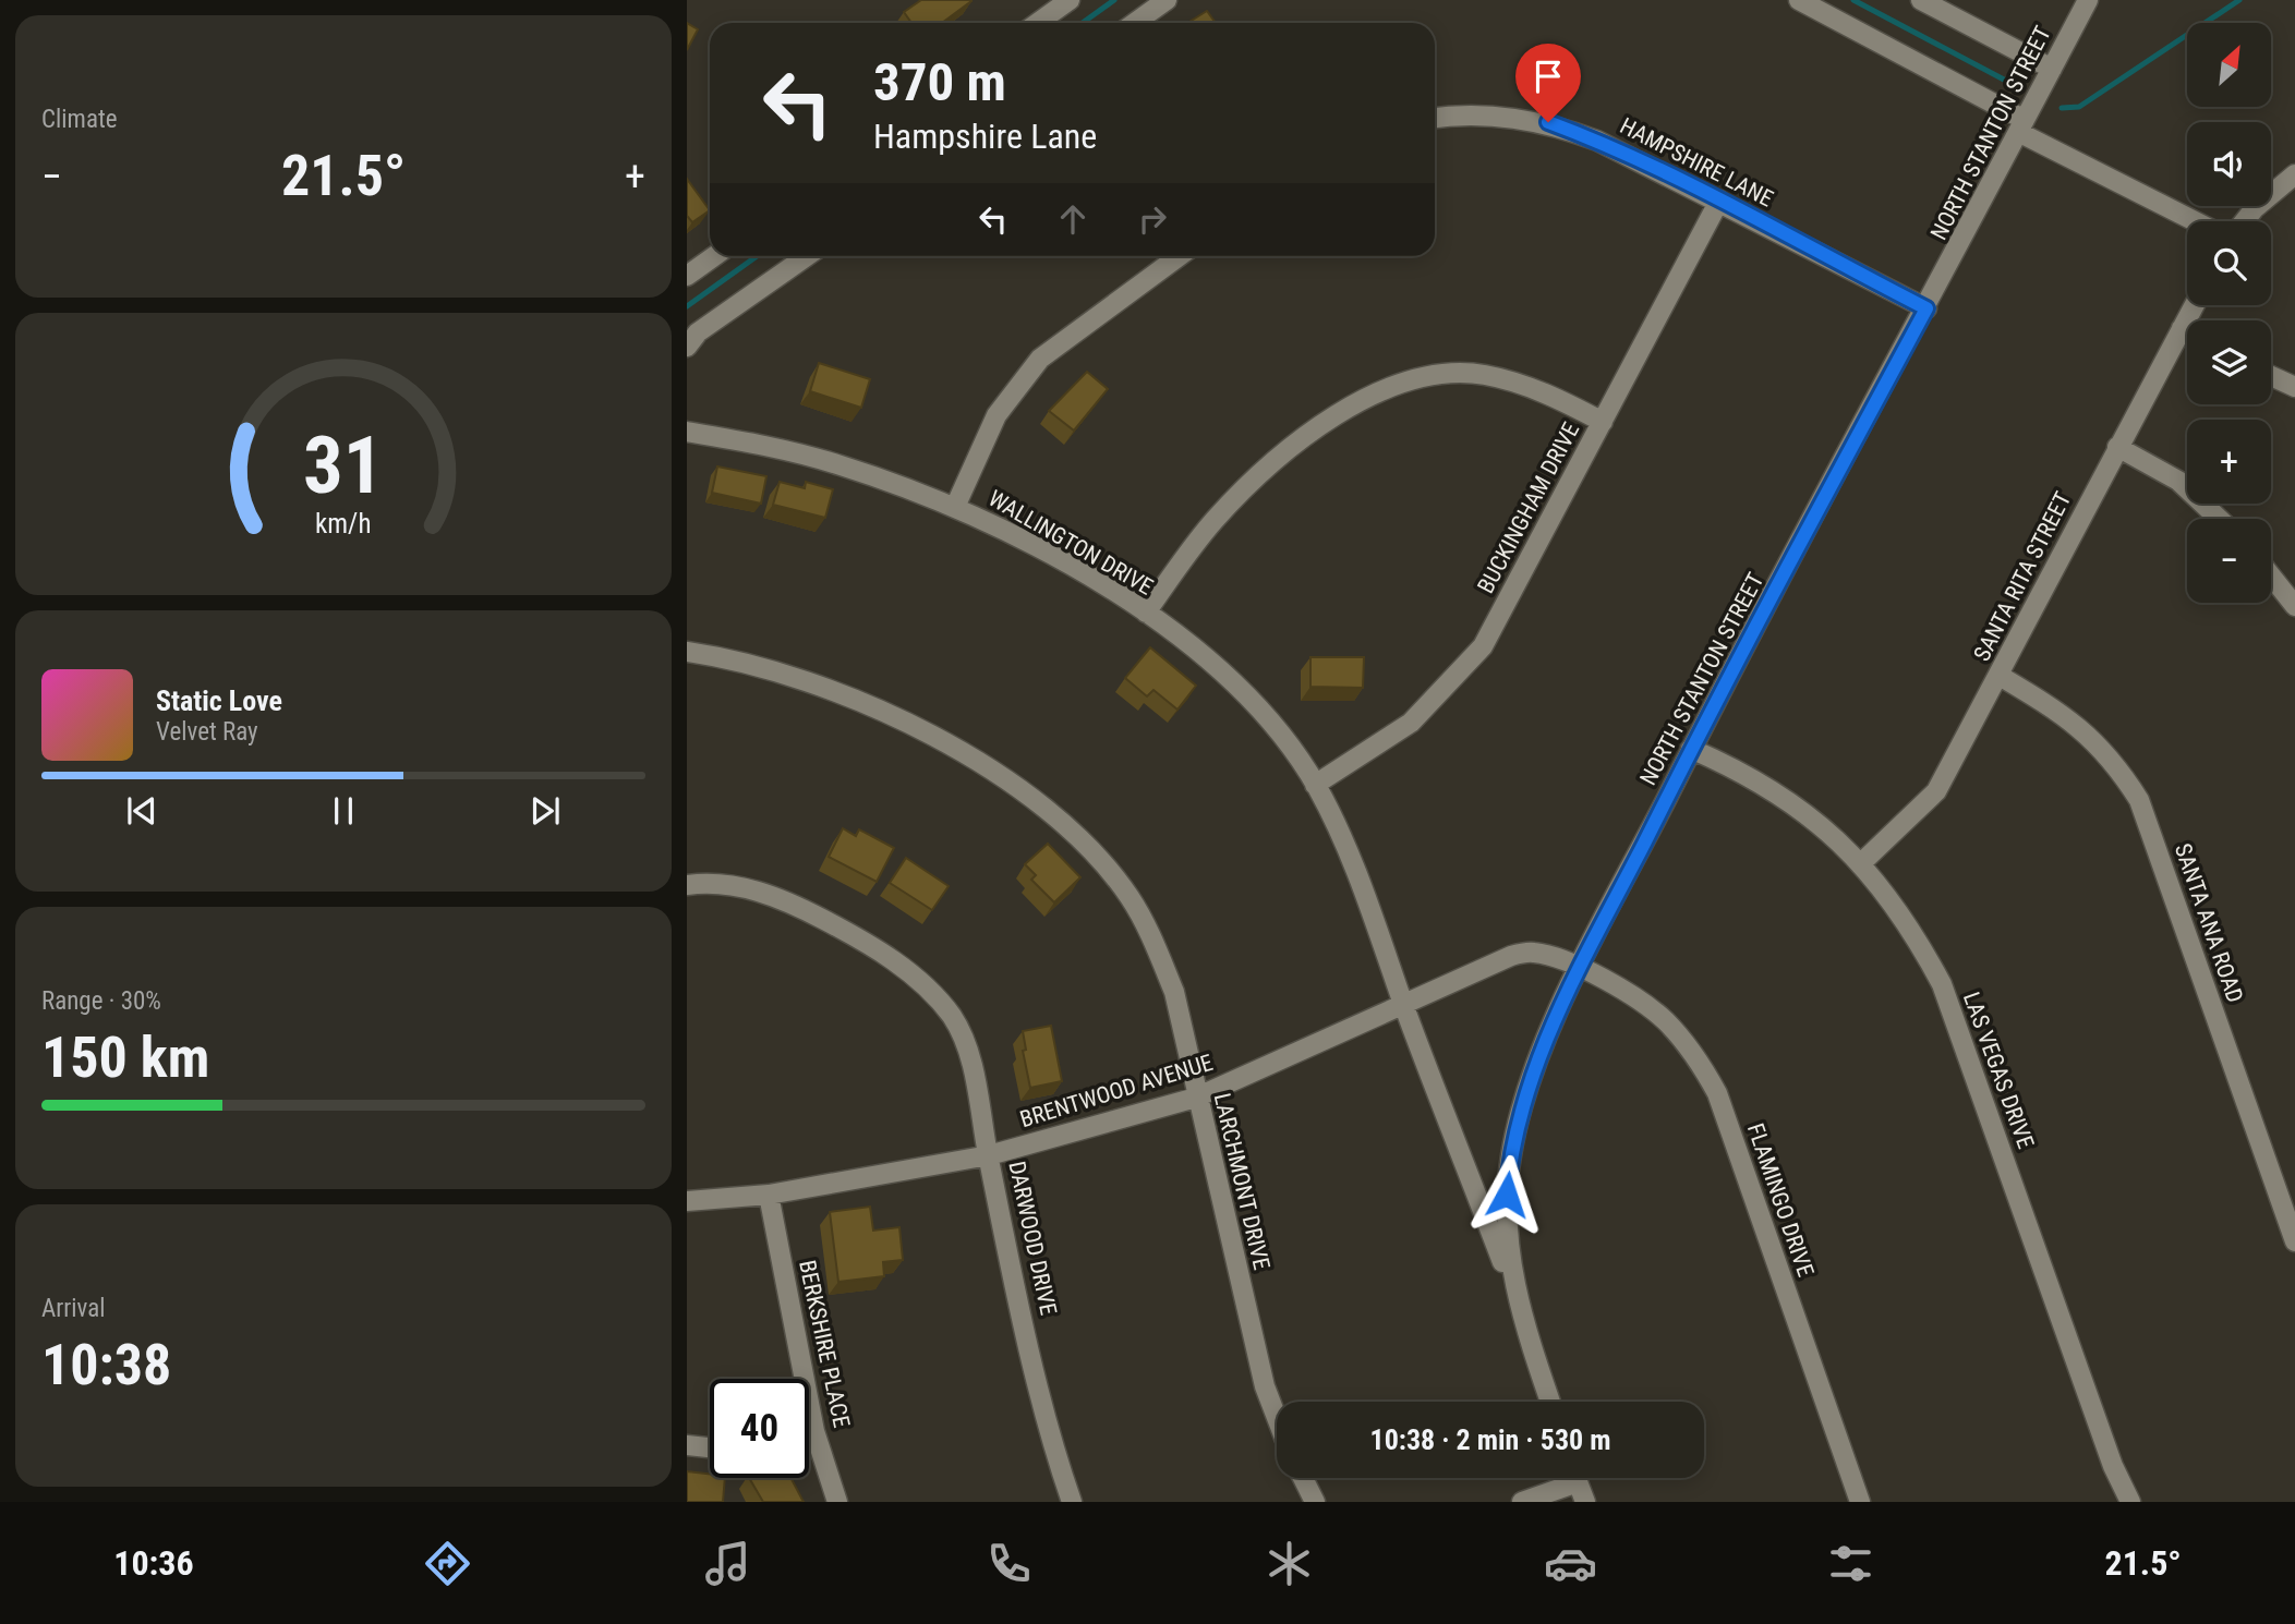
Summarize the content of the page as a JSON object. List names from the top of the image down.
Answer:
{
  "streets": {
    "street": [
      "NORTH STANTON STREET",
      "HAMPSHIRE LANE",
      "BUCKINGHAM DRIVE",
      "WALLINGTON DRIVE",
      "SANTA RITA STREET",
      "SANTA ANA ROAD",
      "LAS VEGAS DRIVE",
      "BRENTWOOD AVENUE",
      "LARCHMONT DRIVE",
      "FLAMINGO DRIVE",
      "DARWOOD DRIVE",
      "BERKSHIRE PLACE"
    ]
  },
  "crossings": [
    ["NORTH STANTON STREET", "HAMPSHIRE LANE"],
    ["NORTH STANTON STREET", "WALLINGTON DRIVE"],
    ["NORTH STANTON STREET", "LAS VEGAS DRIVE"],
    ["NORTH STANTON STREET", "BRENTWOOD AVENUE"],
    ["NORTH STANTON STREET", "FLAMINGO DRIVE"],
    ["HAMPSHIRE LANE", "BUCKINGHAM DRIVE"],
    ["BUCKINGHAM DRIVE", "WALLINGTON DRIVE"],
    ["WALLINGTON DRIVE", "BRENTWOOD AVENUE"],
    ["SANTA RITA STREET", "SANTA ANA ROAD"],
    ["SANTA RITA STREET", "LAS VEGAS DRIVE"],
    ["BRENTWOOD AVENUE", "LARCHMONT DRIVE"],
    ["BRENTWOOD AVENUE", "FLAMINGO DRIVE"],
    ["BRENTWOOD AVENUE", "DARWOOD DRIVE"],
    ["BRENTWOOD AVENUE", "BERKSHIRE PLACE"]
  ],
  "north": "top right",
  "page": {
    "tile": [
      "Climate",
      ["Range · 30%", "150 km"],
      ["Arrival", "10:38"]
    ],
    "map_buttons": ["+", "−"],
    "turn": ["370 m", "Hampshire Lane"],
    "heat": ["−", "21.5°", "+"],
    "song": ["Static Love", "Velvet Ray"],
    "limit": "40",
    "trip": "10:38 · 2 min · 530 m",
    "tabs": ["10:36", "21.5°"],
    "gauge": ["31", "km/h"]
  }
}
